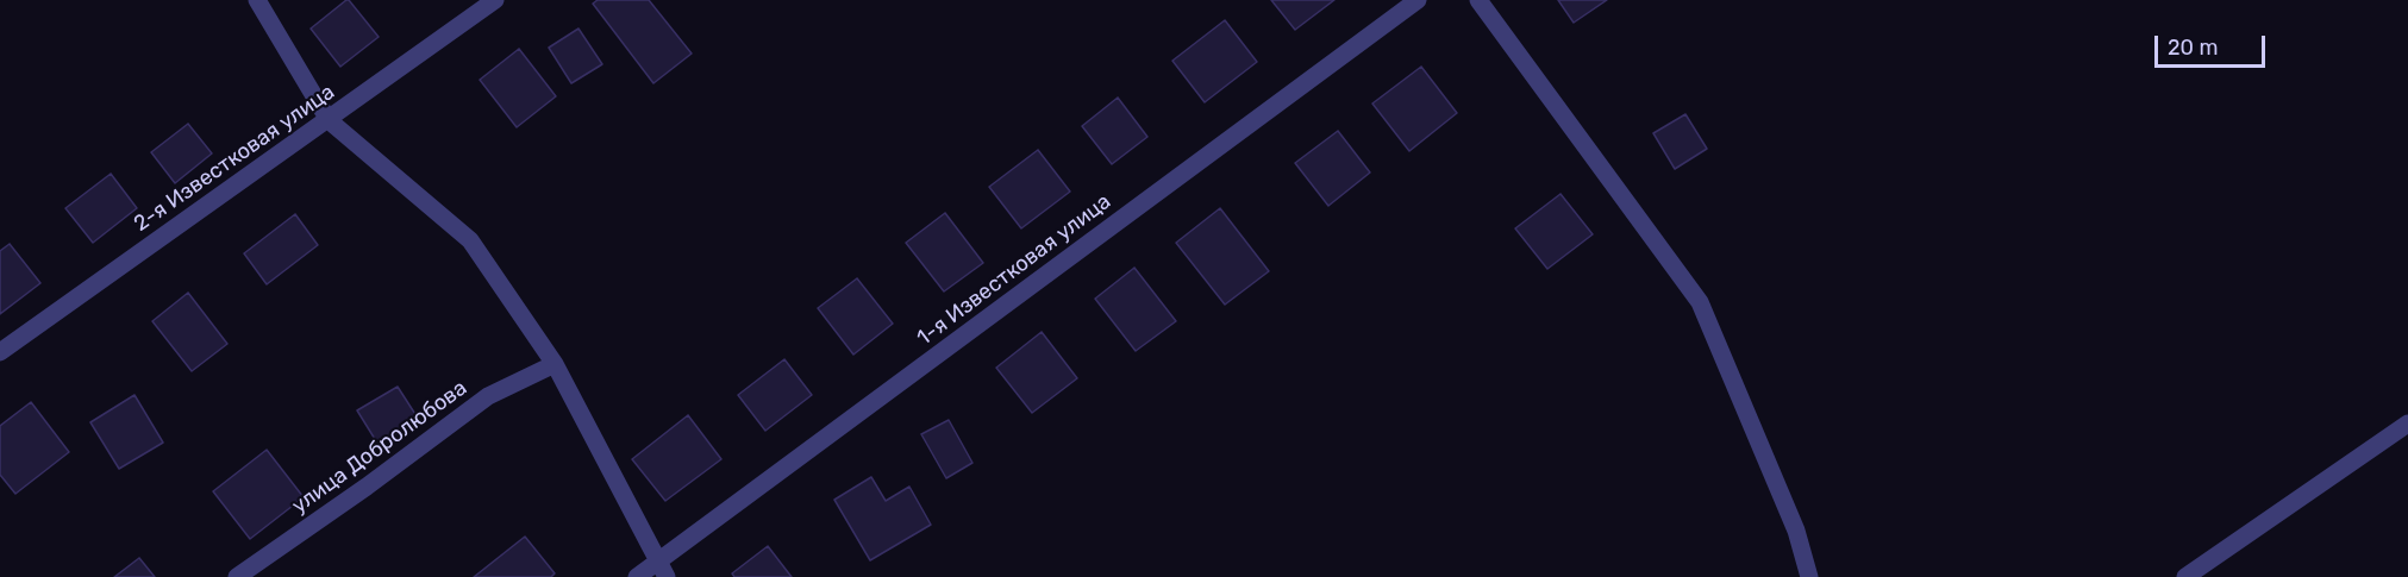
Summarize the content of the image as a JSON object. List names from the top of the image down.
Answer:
{
  "streets": {
    "street": ["2-я Известковая улица", "1-я Известковая улица", "улица Добролюбова"]
  },
  "scale_bar": "20 m"
}
